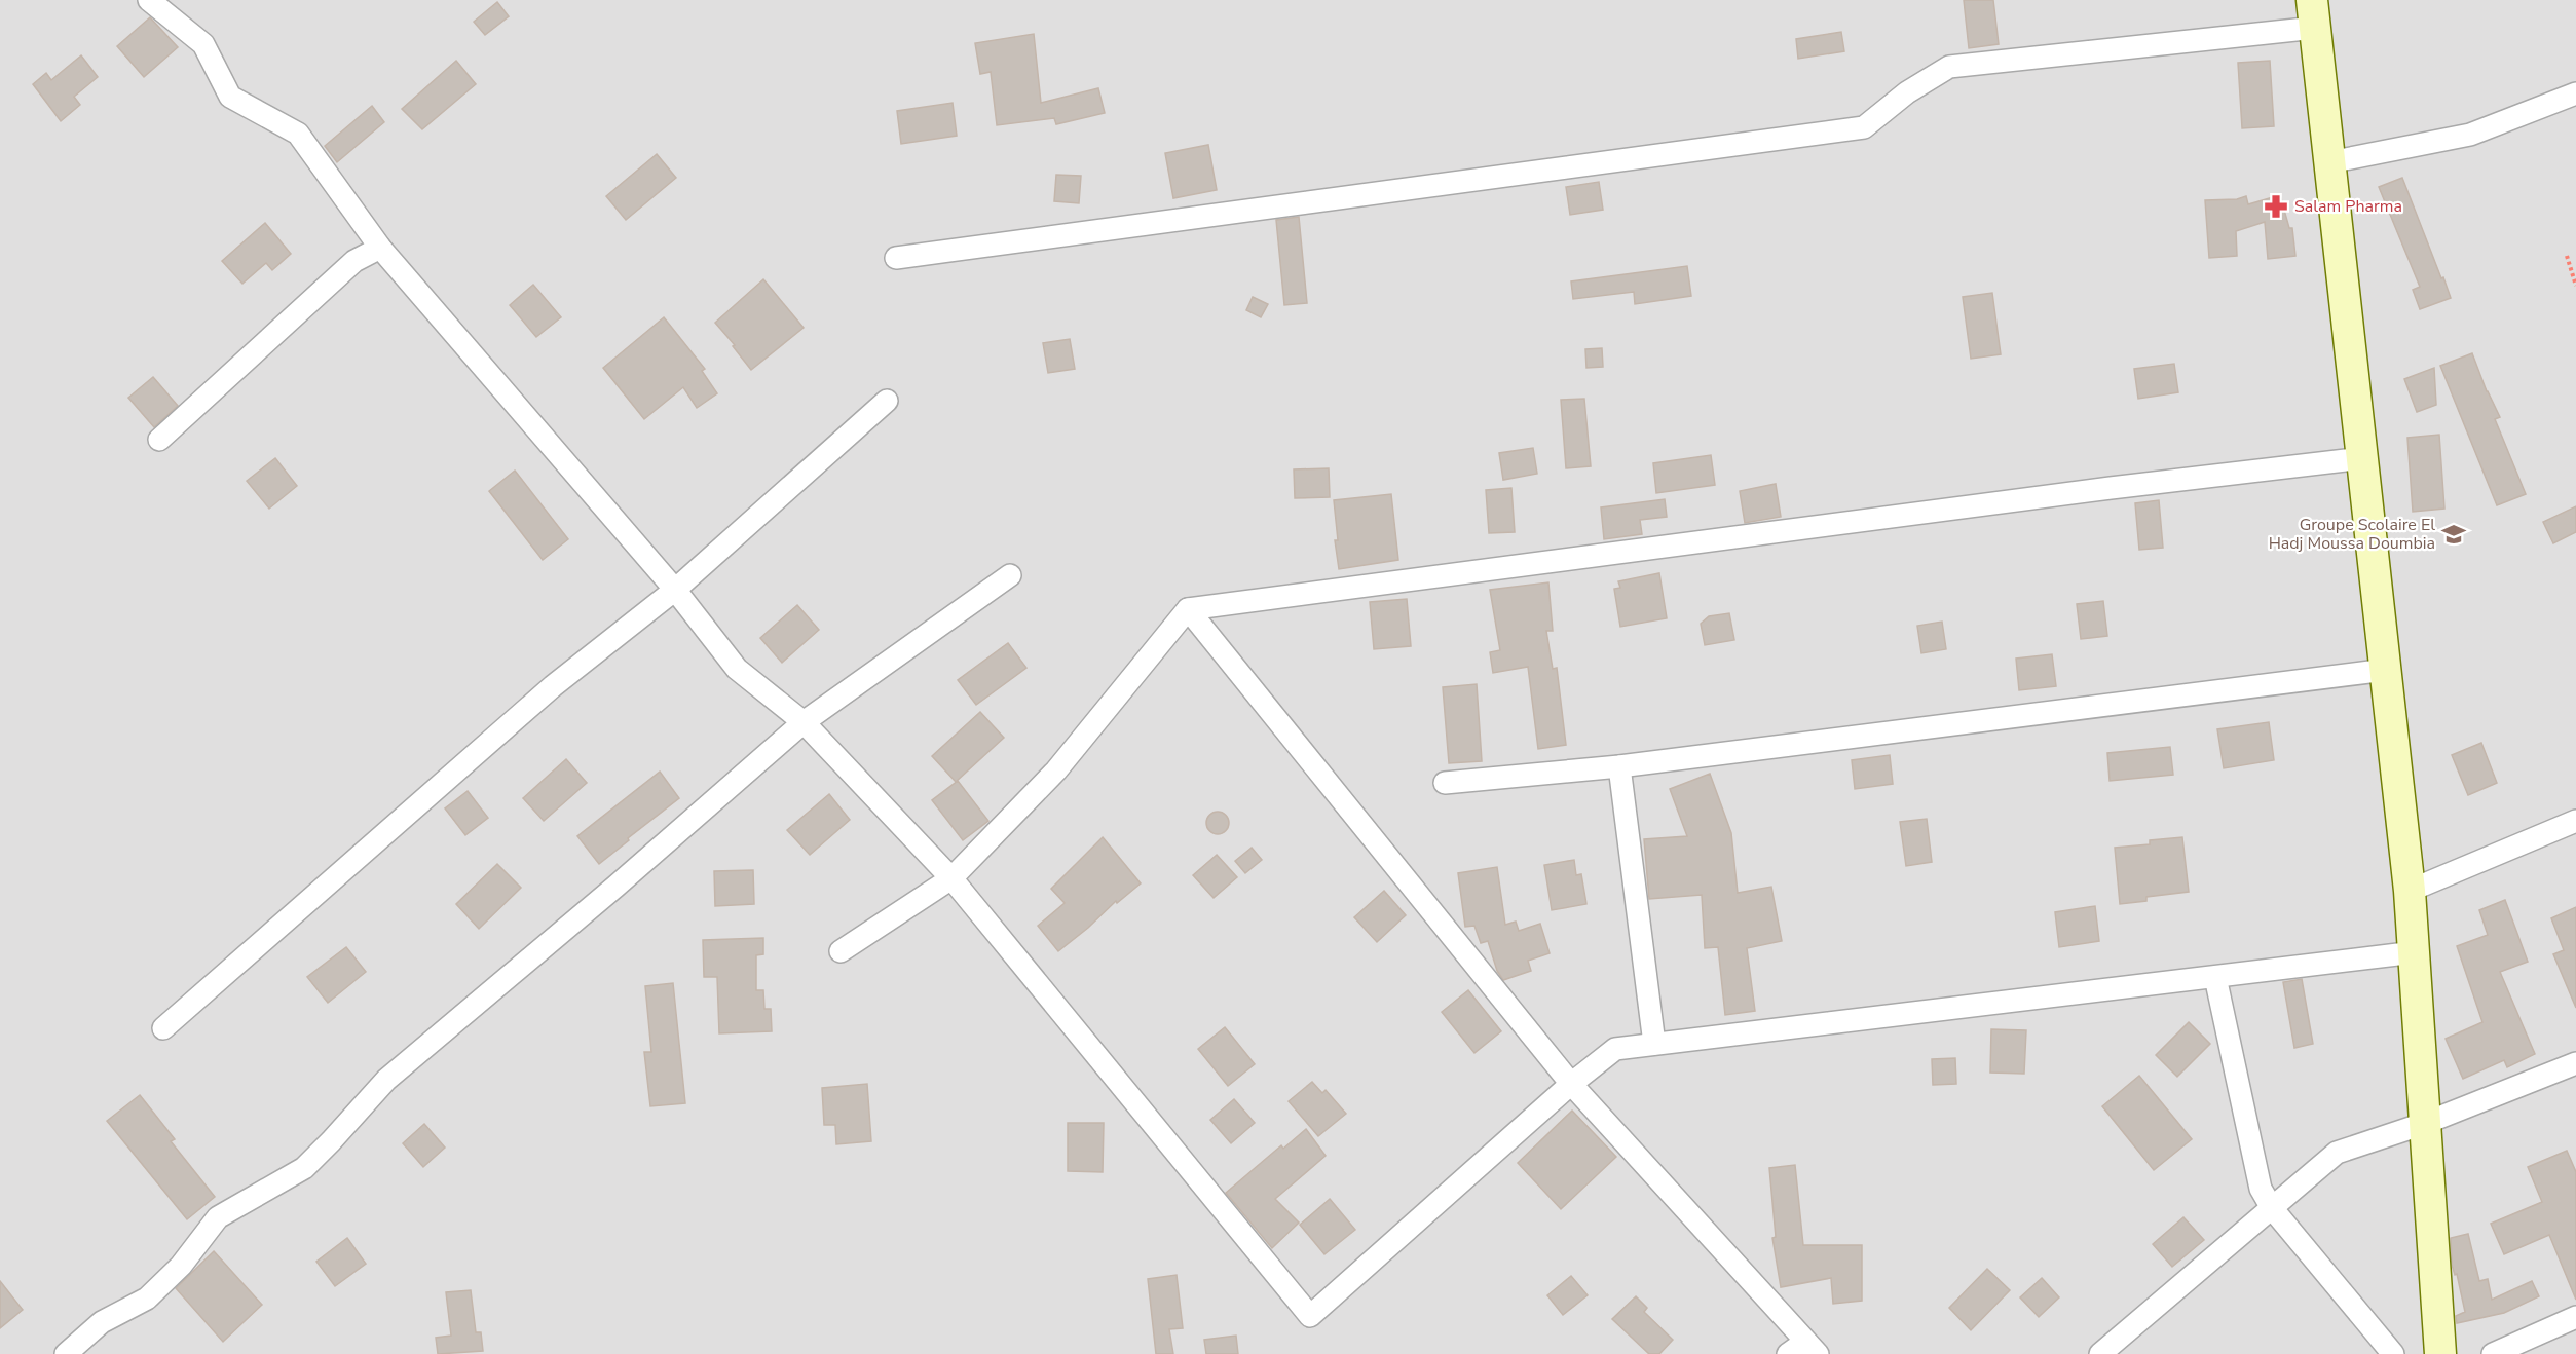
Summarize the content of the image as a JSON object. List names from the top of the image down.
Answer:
{
  "places": {
    "pharmacy": ["Salam Pharma"],
    "school or university": ["Groupe Scolaire El Hadj Moussa Doumbia"]
  }
}
